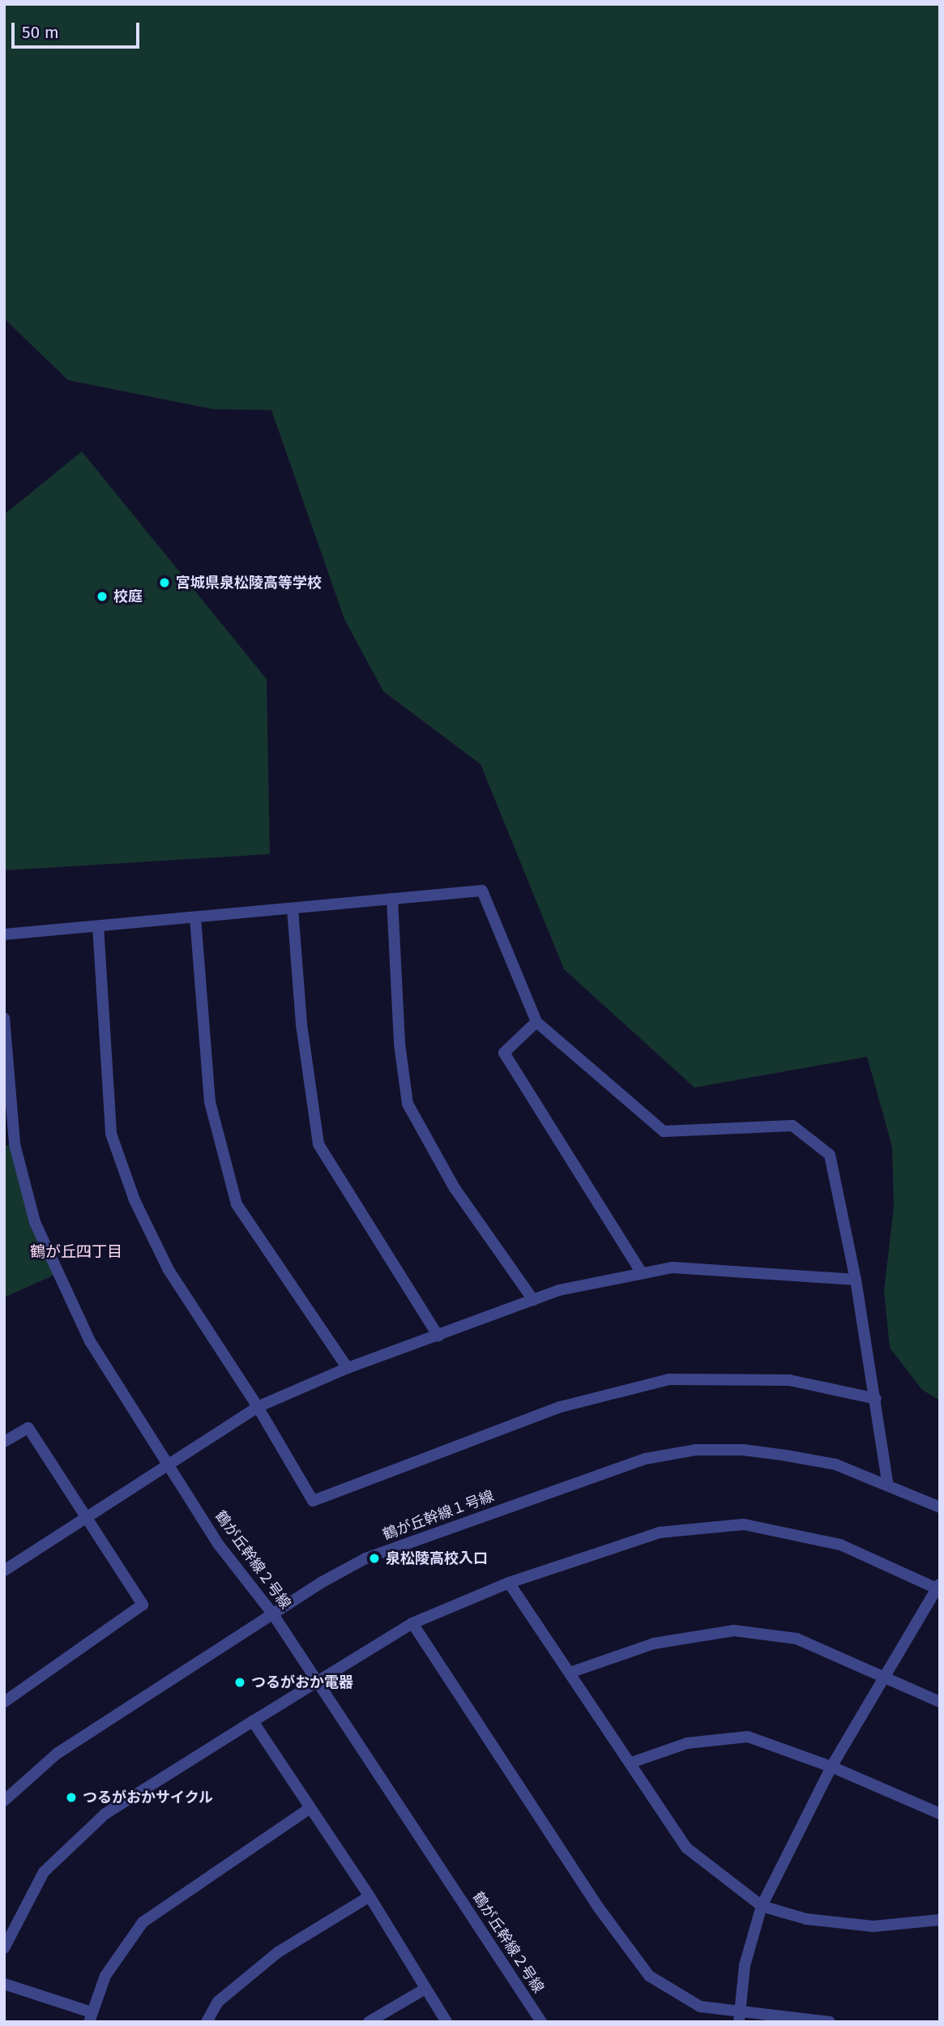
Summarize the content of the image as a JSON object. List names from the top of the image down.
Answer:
{
  "streets": {
    "street": ["鶴が丘幹線１号線", "鶴が丘幹線２号線"]
  },
  "crossings": [
    ["鶴が丘幹線１号線", "鶴が丘幹線２号線"]
  ],
  "districts": ["鶴が丘四丁目"],
  "places": [
    "宮城県泉松陵高等学校",
    "校庭",
    "泉松陵高校入口",
    "つるがおか電器",
    "つるがおかサイクル"
  ],
  "scale_bar": "50 m"
}
